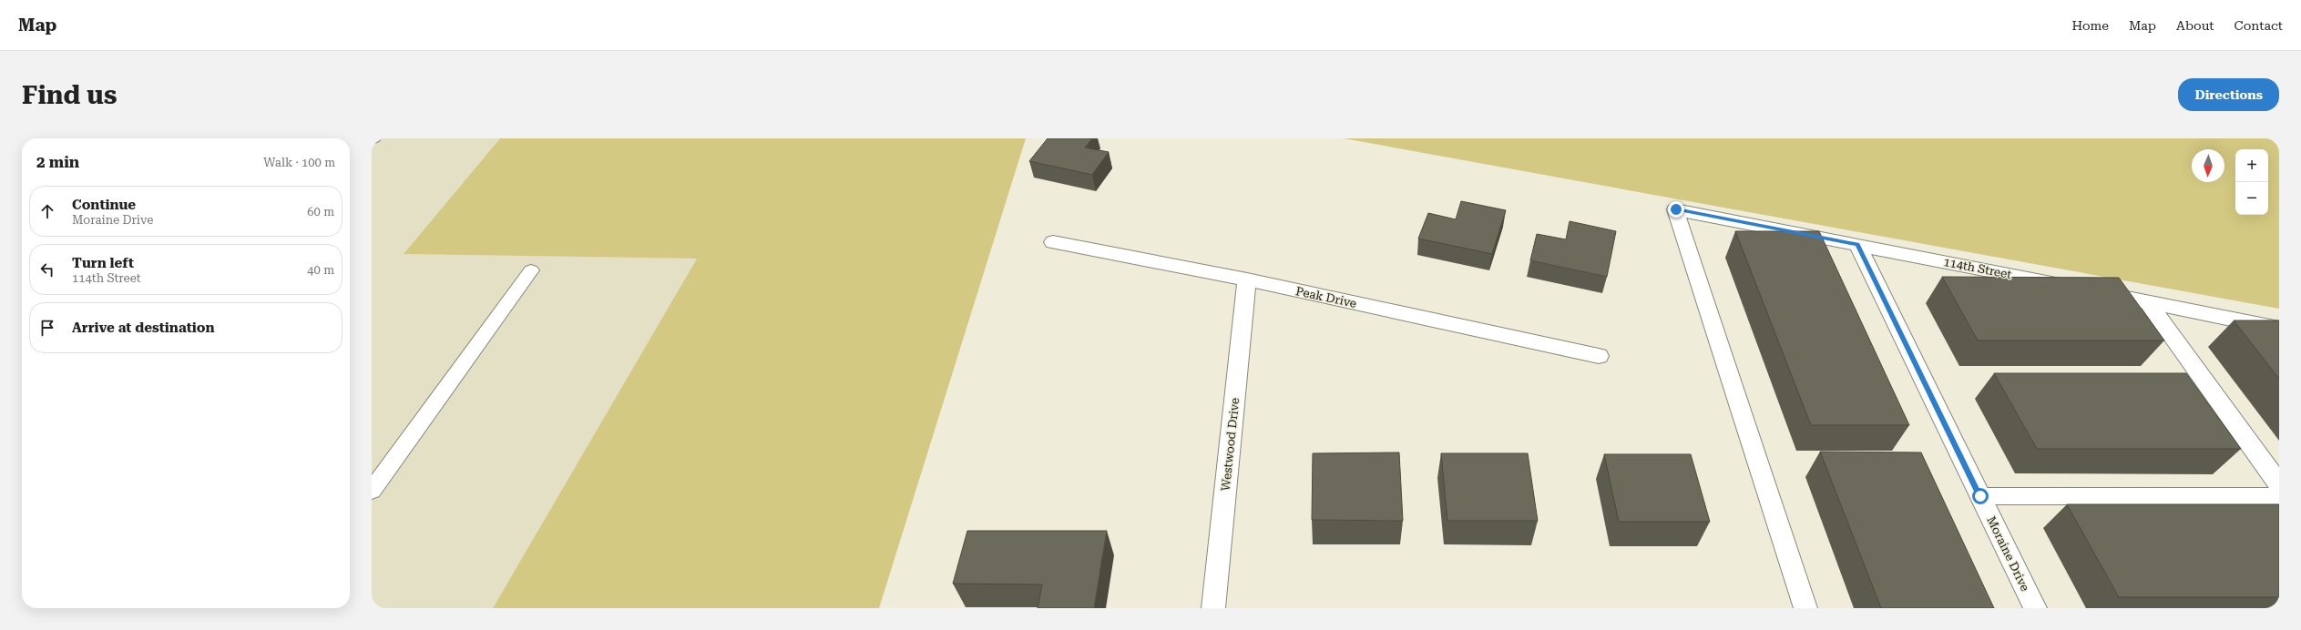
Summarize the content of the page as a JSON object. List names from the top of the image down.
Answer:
{
  "streets": {
    "street": [
      "114th Street",
      "Peak Drive",
      "Westwood Drive",
      "Moraine Drive"
    ]
  },
  "crossings": [
    ["114th Street", "Moraine Drive"],
    ["Peak Drive", "Westwood Drive"]
  ],
  "north": "bottom",
  "page": {
    "header": "Map",
    "nav": [
      "Home",
      "Map",
      "About",
      "Contact"
    ],
    "buttons": "Directions",
    "title": "Find us",
    "heading": ["2 min", "Walk · 100 m"],
    "map_buttons": ["+", "−"],
    "list": [
      ["Continue", "Moraine Drive", "60 m"],
      ["Turn left", "114th Street", "40 m"],
      "Arrive at destination"
    ]
  }
}
